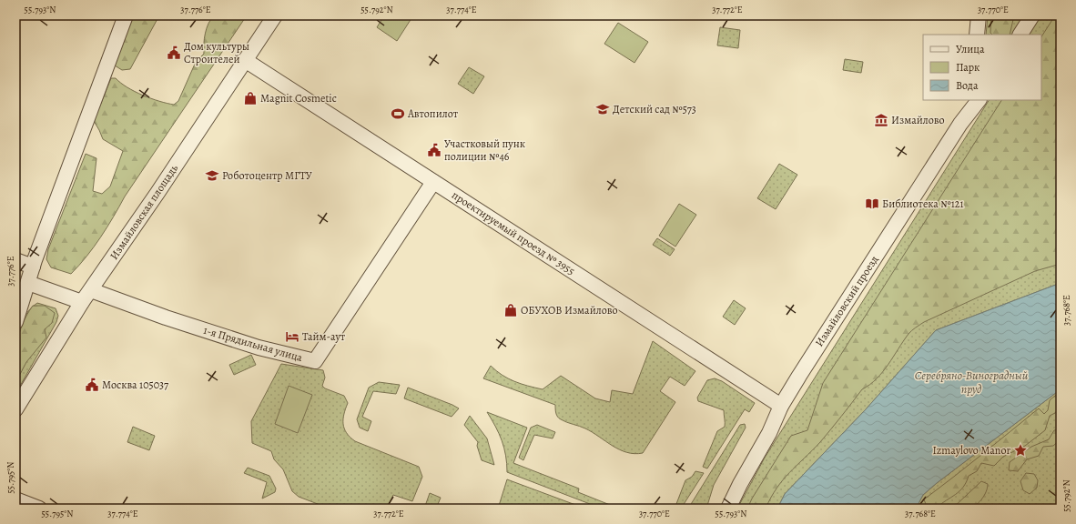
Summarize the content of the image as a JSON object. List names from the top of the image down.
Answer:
{
  "streets": {
    "street": [
      "Измайловская площадь",
      "проектируемый проезд № 3955",
      "Измайловский проезд",
      "1-я Прядильная улица"
    ]
  },
  "crossings": [
    ["Измайловская площадь", "проектируемый проезд № 3955"],
    ["Измайловская площадь", "1-я Прядильная улица"],
    ["проектируемый проезд № 3955", "Измайловский проезд"],
    ["проектируемый проезд № 3955", "1-я Прядильная улица"]
  ],
  "water": ["Серебряно-Виноградный пруд"],
  "places": {
    "public building": ["Дом культуры Строителей", "Участковый пунк полиции №46", "Москва 105037"],
    "shop": ["Magnit Cosmetic", "ОБУХОВ Измайлово"],
    "school or university": ["Детский сад №573", "Роботоцентр МГТУ"],
    "sports": ["Автопилот"],
    "museum": ["Измайлово"],
    "library": ["Библиотека №121"],
    "hotel": ["Тайм-аут"],
    "place": ["Izmaylovo Manor"]
  },
  "legend": ["Улица", "Парк", "Вода"],
  "coordinates": [
    "55.793°N",
    "37.776°E",
    "55.792°N",
    "37.774°E",
    "37.772°E",
    "37.770°E",
    "37.768°E",
    "55.795°N"
  ]
}
